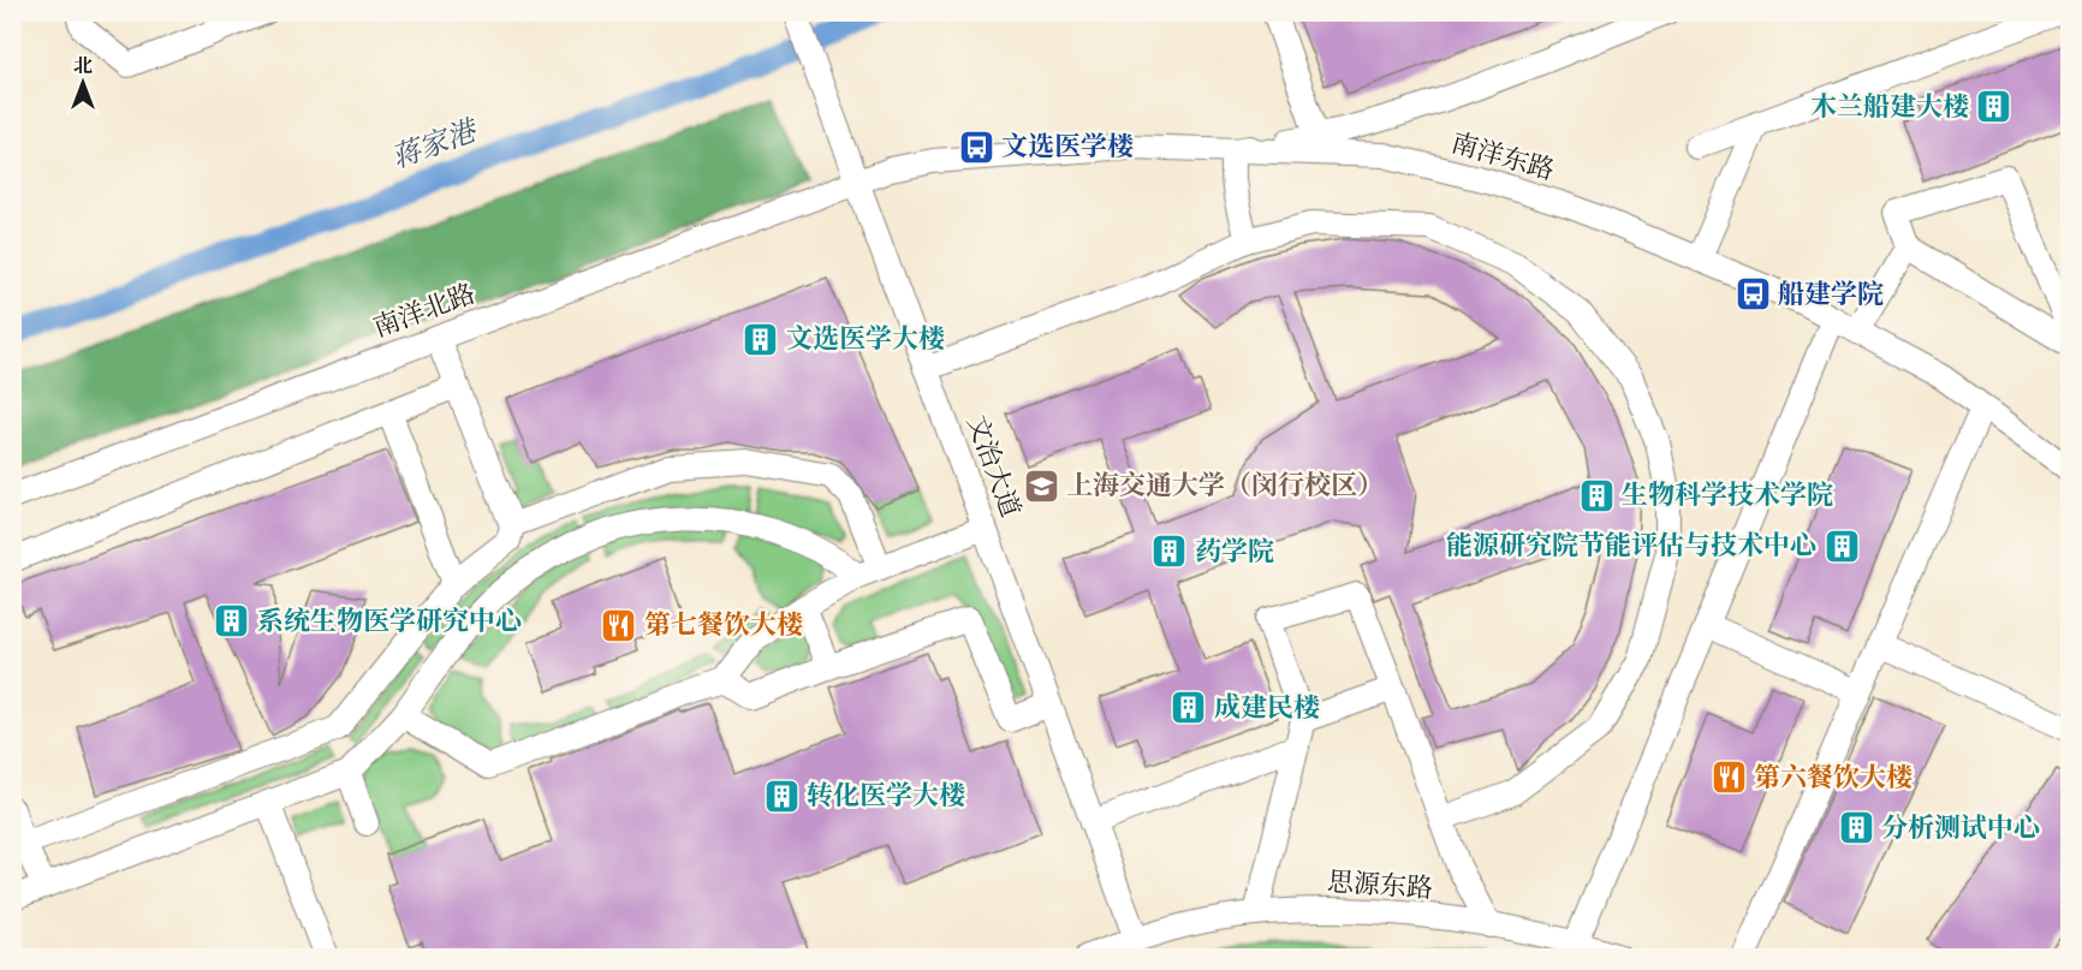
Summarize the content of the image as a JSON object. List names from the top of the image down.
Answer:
{
  "streets": {
    "lane": [
      "南洋东路",
      "南洋北路",
      "文治大道",
      "思源东路"
    ]
  },
  "crossings": [
    ["南洋东路", "南洋北路"],
    ["南洋东路", "文治大道"],
    ["南洋北路", "文治大道"],
    ["文治大道", "思源东路"]
  ],
  "water": ["蒋家港"],
  "places": {
    "building": [
      "木兰船建大楼",
      "文选医学大楼",
      "生物科学技术学院",
      "能源研究院节能评估与技术中心",
      "药学院",
      "系统生物医学研究中心",
      "成建民楼",
      "转化医学大楼",
      "分析测试中心"
    ],
    "bus stop": ["文选医学楼", "船建学院"],
    "school or university": ["上海交通大学（闵行校区）"],
    "restaurant": ["第七餐饮大楼", "第六餐饮大楼"]
  },
  "north": "top"
}
